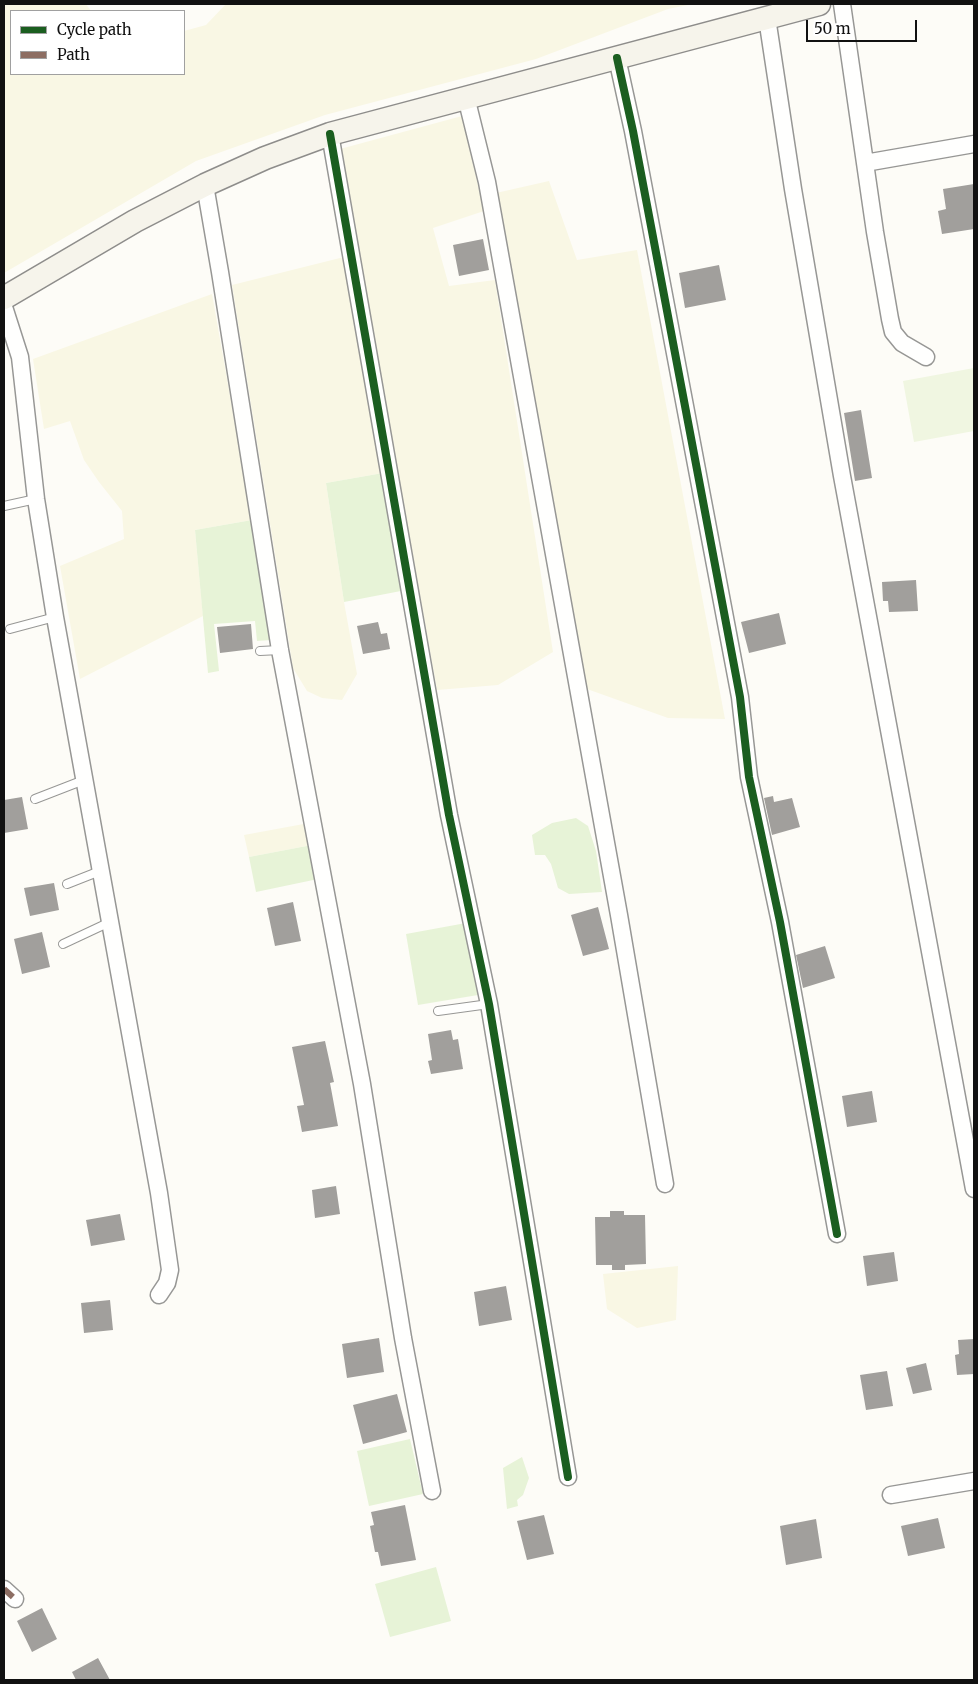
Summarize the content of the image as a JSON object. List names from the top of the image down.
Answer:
{
  "legend": ["Cycle path", "Path"],
  "scale_bar": "50 m"
}
